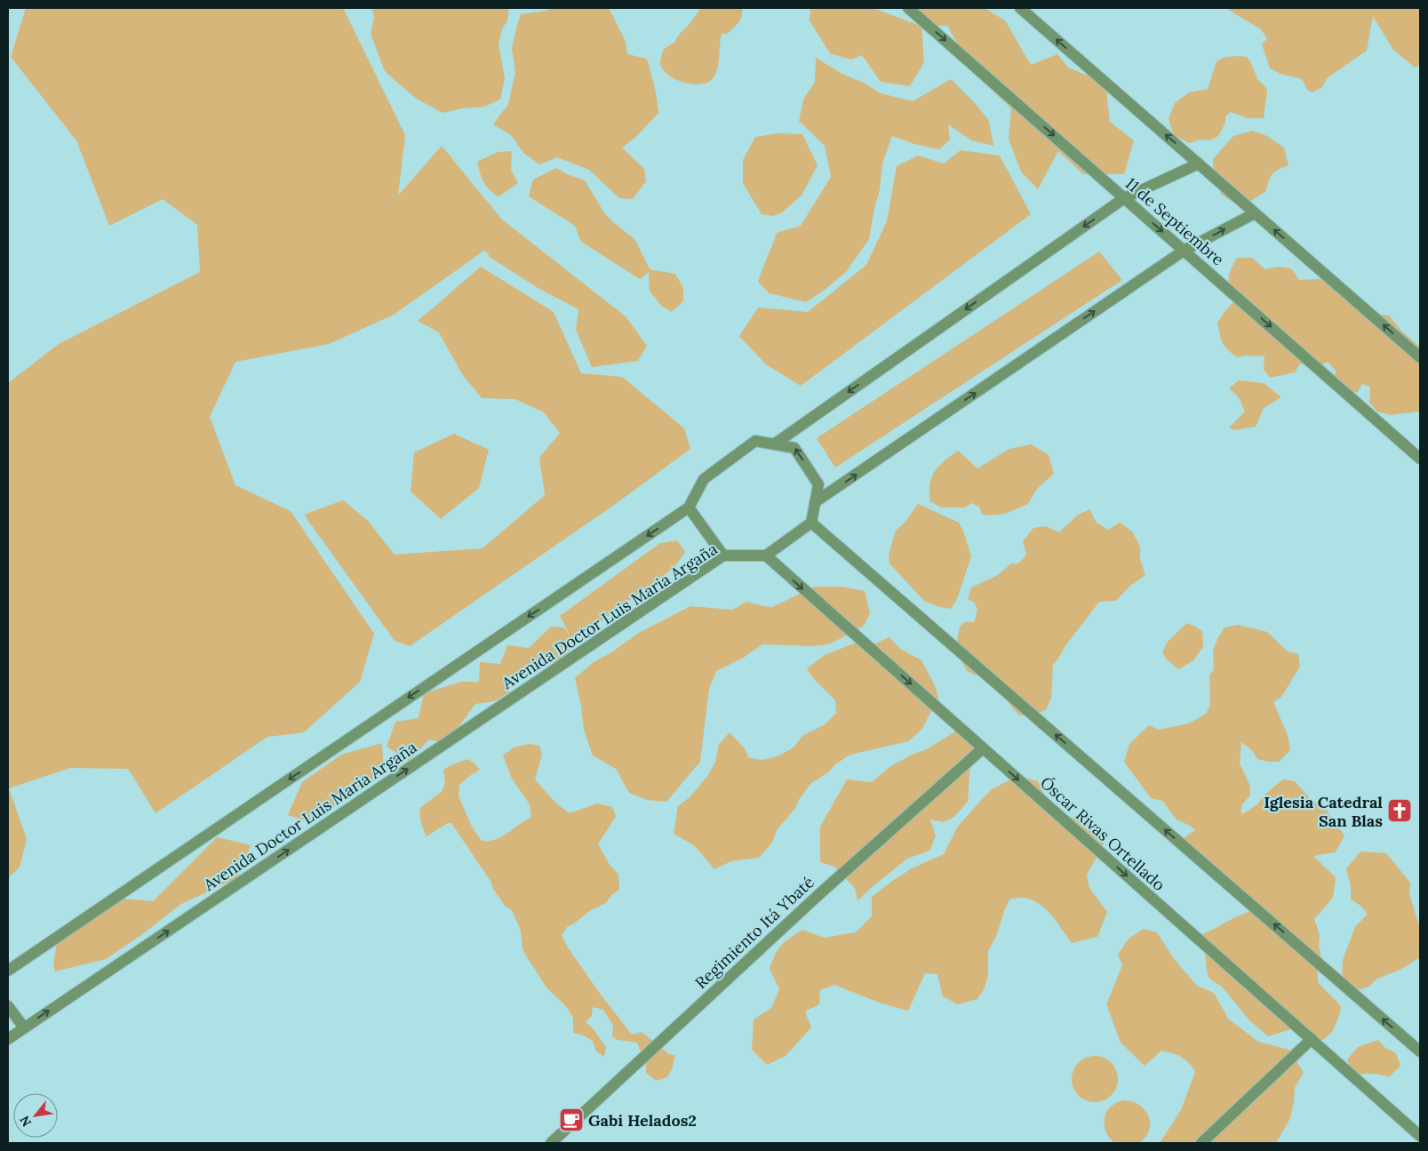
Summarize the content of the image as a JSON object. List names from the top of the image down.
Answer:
{
  "streets": {
    "street": [
      "11 de Septiembre",
      "Avenida Doctor Luis Maria Argaña",
      "Óscar Rivas Ortellado",
      "Regimiento Itá Ybaté"
    ]
  },
  "crossings": [
    ["Avenida Doctor Luis Maria Argaña", "Óscar Rivas Ortellado"],
    ["Óscar Rivas Ortellado", "Regimiento Itá Ybaté"]
  ],
  "places": {
    "church": ["Iglesia Catedral San Blas"],
    "cafe": ["Gabi Helados2"]
  },
  "north": "bottom left"
}
